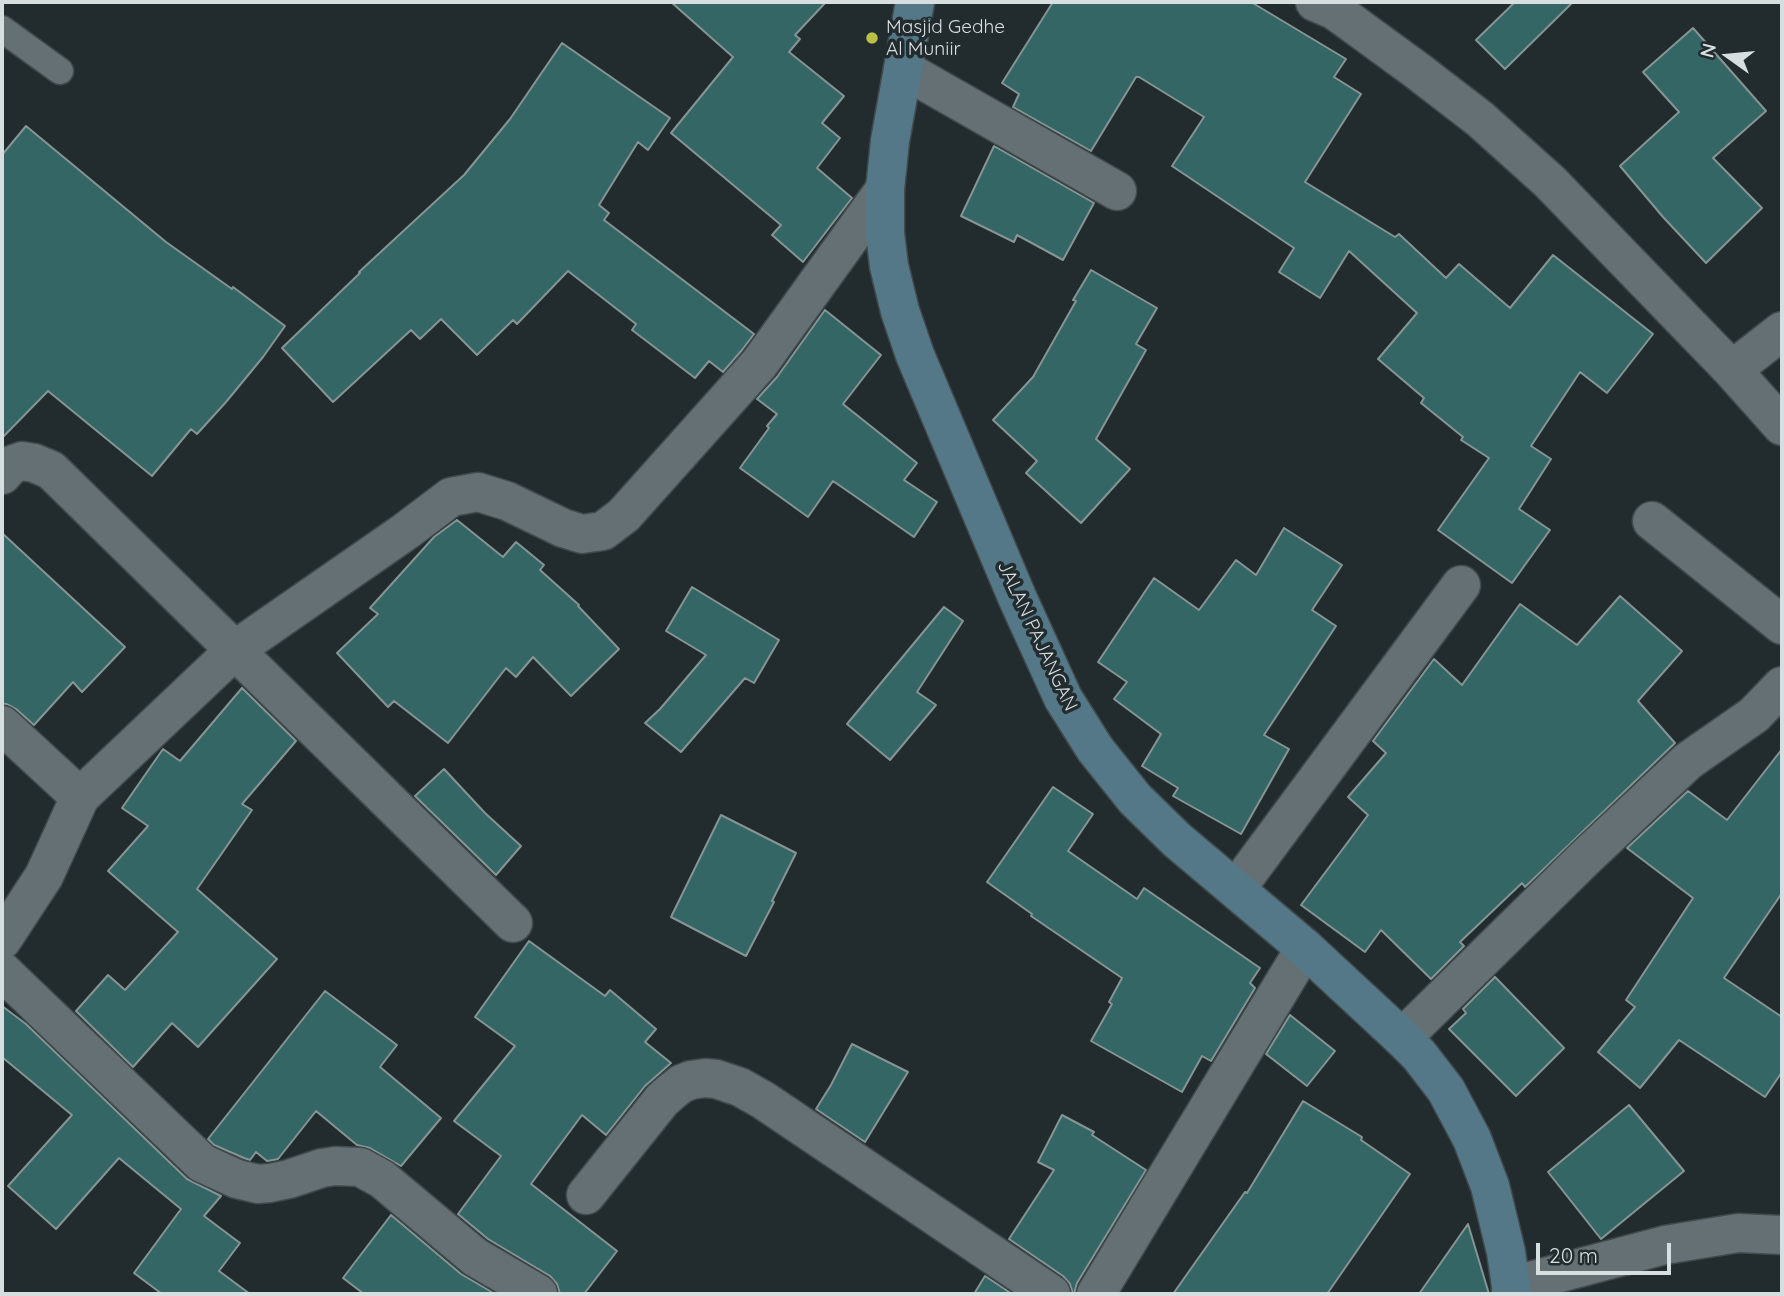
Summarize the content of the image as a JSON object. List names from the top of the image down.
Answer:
{
  "streets": {
    "main road": ["JALAN PAJANGAN"]
  },
  "places": ["Masjid Gedhe Al Muniir"],
  "scale_bar": "20 m",
  "north": "left"
}
